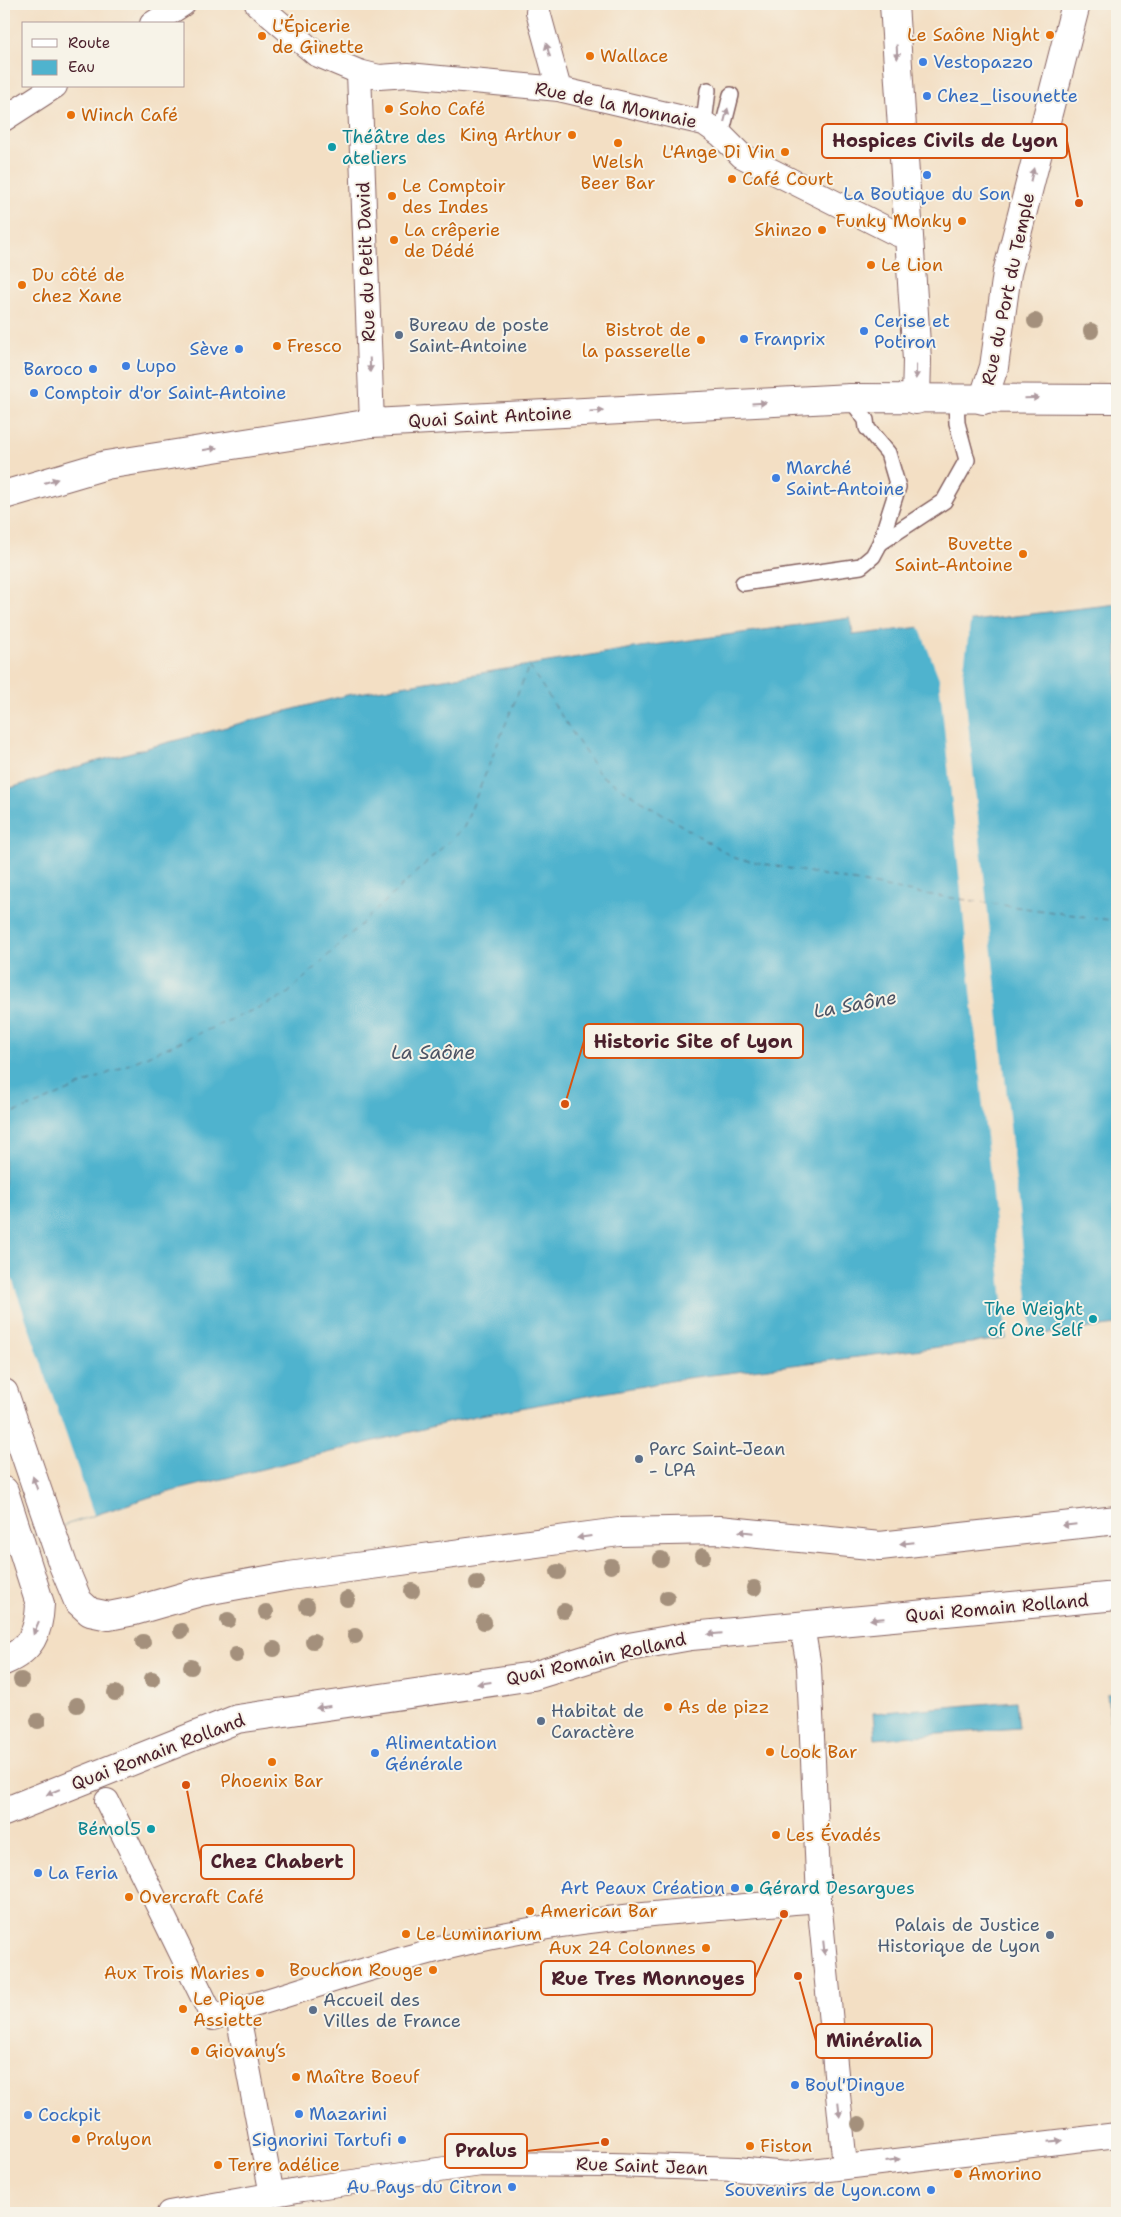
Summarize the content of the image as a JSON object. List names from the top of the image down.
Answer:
{
  "streets": {
    "main road": ["Rue du Port du Temple", "Quai Saint Antoine", "Quai Romain Rolland"],
    "street": ["Rue de la Monnaie", "Rue du Petit David", "Rue Saint Jean"]
  },
  "crossings": [
    ["Rue de la Monnaie", "Rue du Petit David"],
    ["Rue du Petit David", "Quai Saint Antoine"],
    ["Rue du Port du Temple", "Quai Saint Antoine"]
  ],
  "one_way": ["Rue du Petit David", "Quai Saint Antoine", "Quai Romain Rolland"],
  "water": ["La Saône"],
  "places": [
    "Le Saône Night",
    "L'Épicerie de Ginette",
    "Wallace",
    "Vestopazzo",
    "Chez_lisounette",
    "Soho Café",
    "Winch Café",
    "King Arthur",
    "Welsh Beer Bar",
    "Théâtre des ateliers",
    "L'Ange Di Vin",
    "La Boutique du Son",
    "Café Court",
    "Le Comptoir des Indes",
    "Hospices Civils de Lyon",
    "Funky Monky",
    "Shinzo",
    "La crêperie de Dédé",
    "Le Lion",
    "Du côté de chez Xane",
    "Cerise et Potiron",
    "Bureau de poste Saint-Antoine",
    "Franprix",
    "Bistrot de la passerelle",
    "Fresco",
    "Sève",
    "Lupo",
    "Baroco",
    "Comptoir d'or Saint-Antoine",
    "Marché Saint-Antoine",
    "Buvette Saint-Antoine",
    "Historic Site of Lyon",
    "The Weight of One Self",
    "Parc Saint-Jean - LPA",
    "As de pizz",
    "Habitat de Caractère",
    "Look Bar",
    "Alimentation Générale",
    "Phoenix Bar",
    "Chez Chabert",
    "Bémol5",
    "Les Évadés",
    "La Feria",
    "Art Peaux Création",
    "Gérard Desargues",
    "Overcraft Café",
    "American Bar",
    "Rue Tres Monnoyes",
    "Le Luminarium",
    "Palais de Justice Historique de Lyon",
    "Aux 24 Colonnes",
    "Bouchon Rouge",
    "Aux Trois Maries",
    "Minéralia",
    "Le Pique Assiette",
    "Accueil des Villes de France",
    "Giovany‘s",
    "Maître Boeuf",
    "Boul'Dingue",
    "Mazarini",
    "Cockpit",
    "Pralyon",
    "Signorini Tartufi",
    "Pralus",
    "Fiston",
    "Terre adélice",
    "Amorino",
    "Au Pays du Citron",
    "Souvenirs de Lyon.com"
  ],
  "legend": ["Route", "Eau"]
}
